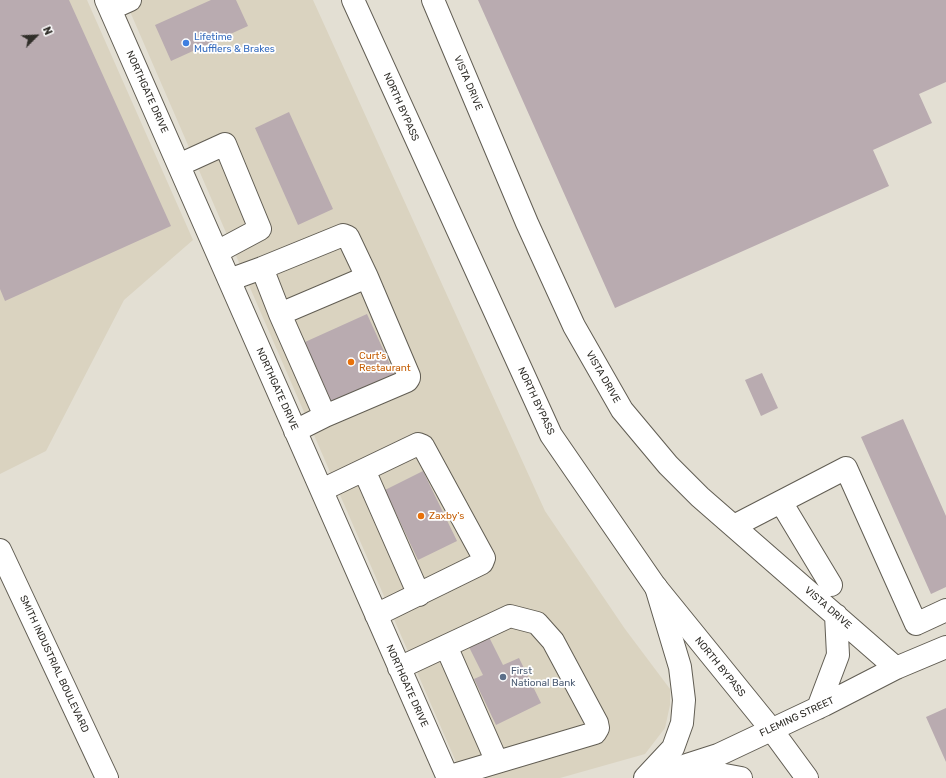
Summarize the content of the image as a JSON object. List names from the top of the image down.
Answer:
{
  "streets": {
    "main road": [
      "VISTA DRIVE",
      "NORTHGATE DRIVE",
      "NORTH BYPASS",
      "SMITH INDUSTRIAL BOULEVARD",
      "FLEMING STREET"
    ]
  },
  "crossings": [
    ["VISTA DRIVE", "FLEMING STREET"],
    ["NORTH BYPASS", "FLEMING STREET"]
  ],
  "places": [
    "Lifetime Mufflers & Brakes",
    "Curt's Restaurant",
    "Zaxby's",
    "First National Bank"
  ],
  "north": "top right"
}
